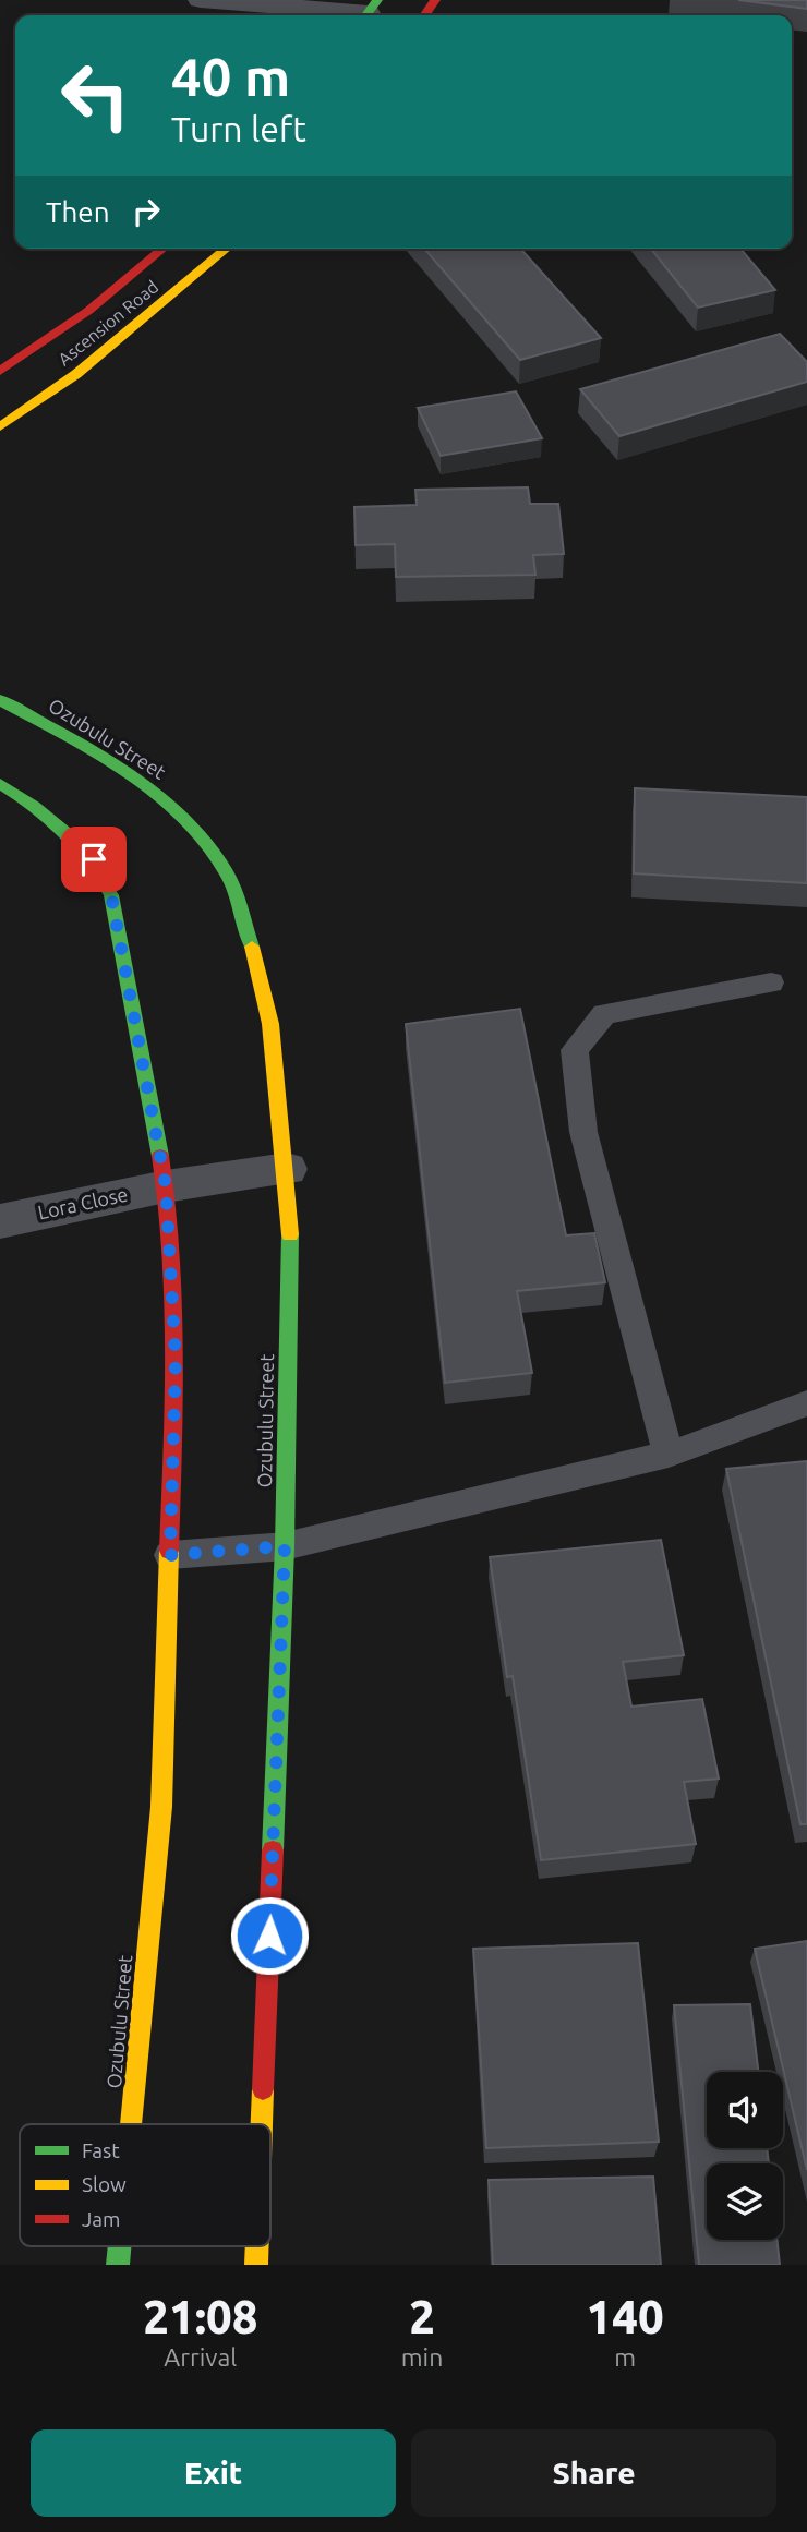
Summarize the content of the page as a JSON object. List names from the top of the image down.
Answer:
{
  "streets": {
    "main road": ["Ascension Road", "Ozubulu Street"],
    "street": ["Lora Close"]
  },
  "crossings": [
    ["Ozubulu Street", "Lora Close"]
  ],
  "legend": ["Fast", "Slow", "Jam"],
  "page": {
    "turn": ["40 m", "Turn left"],
    "then": "Then",
    "eta": [
      "21:08",
      "Arrival",
      "2",
      "min",
      "140",
      "m"
    ],
    "buttons": ["Exit", "Share"]
  }
}
